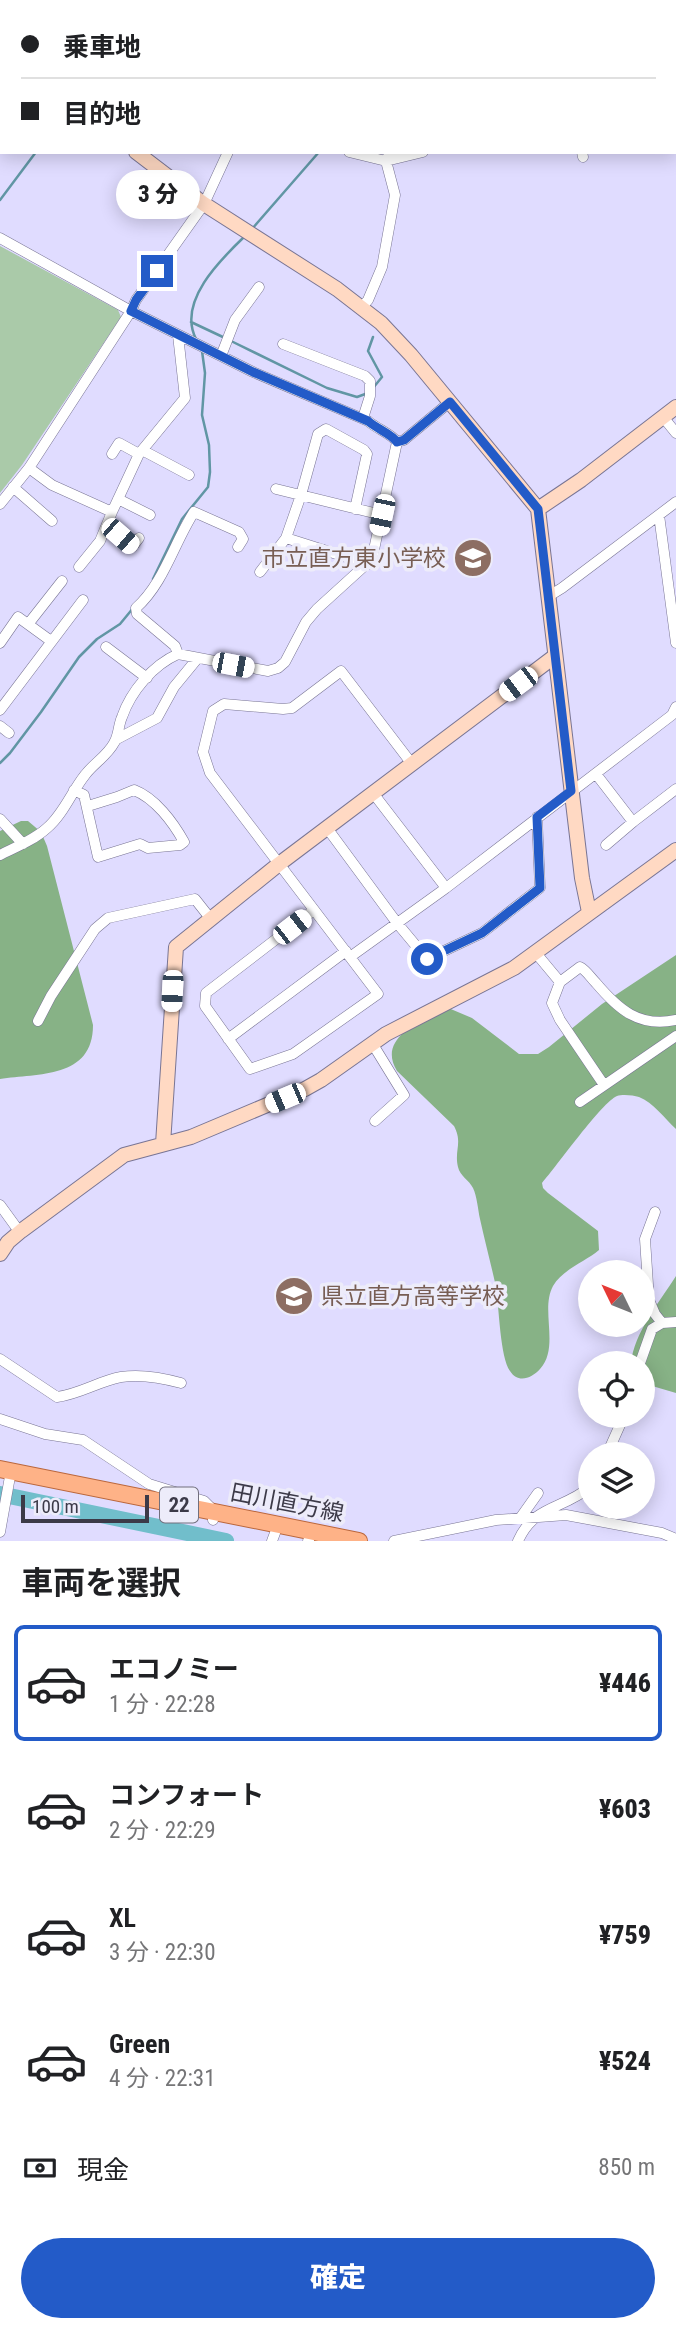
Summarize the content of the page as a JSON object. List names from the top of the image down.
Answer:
{
  "streets": {
    "main road": ["田川直方線", "22"]
  },
  "places": {
    "school or university": ["市立直方東小学校", "県立直方高等学校"]
  },
  "scale_bar": "100 m",
  "north": "top left",
  "page": {
    "banner": ["乗車地", "目的地"],
    "bubble": "3 分",
    "scale": "100 m",
    "heading": "車両を選択",
    "list": [
      {
        "name": "エコノミー",
        "note": "1 分 · 22:28",
        "value": "¥446"
      },
      {
        "name": "コンフォート",
        "note": "2 分 · 22:29",
        "value": "¥603"
      },
      {
        "name": "XL",
        "note": "3 分 · 22:30",
        "value": "¥759"
      },
      {
        "name": "Green",
        "note": "4 分 · 22:31",
        "value": "¥524"
      }
    ],
    "pay": ["現金", "850 m"],
    "buttons": "確定"
  }
}
